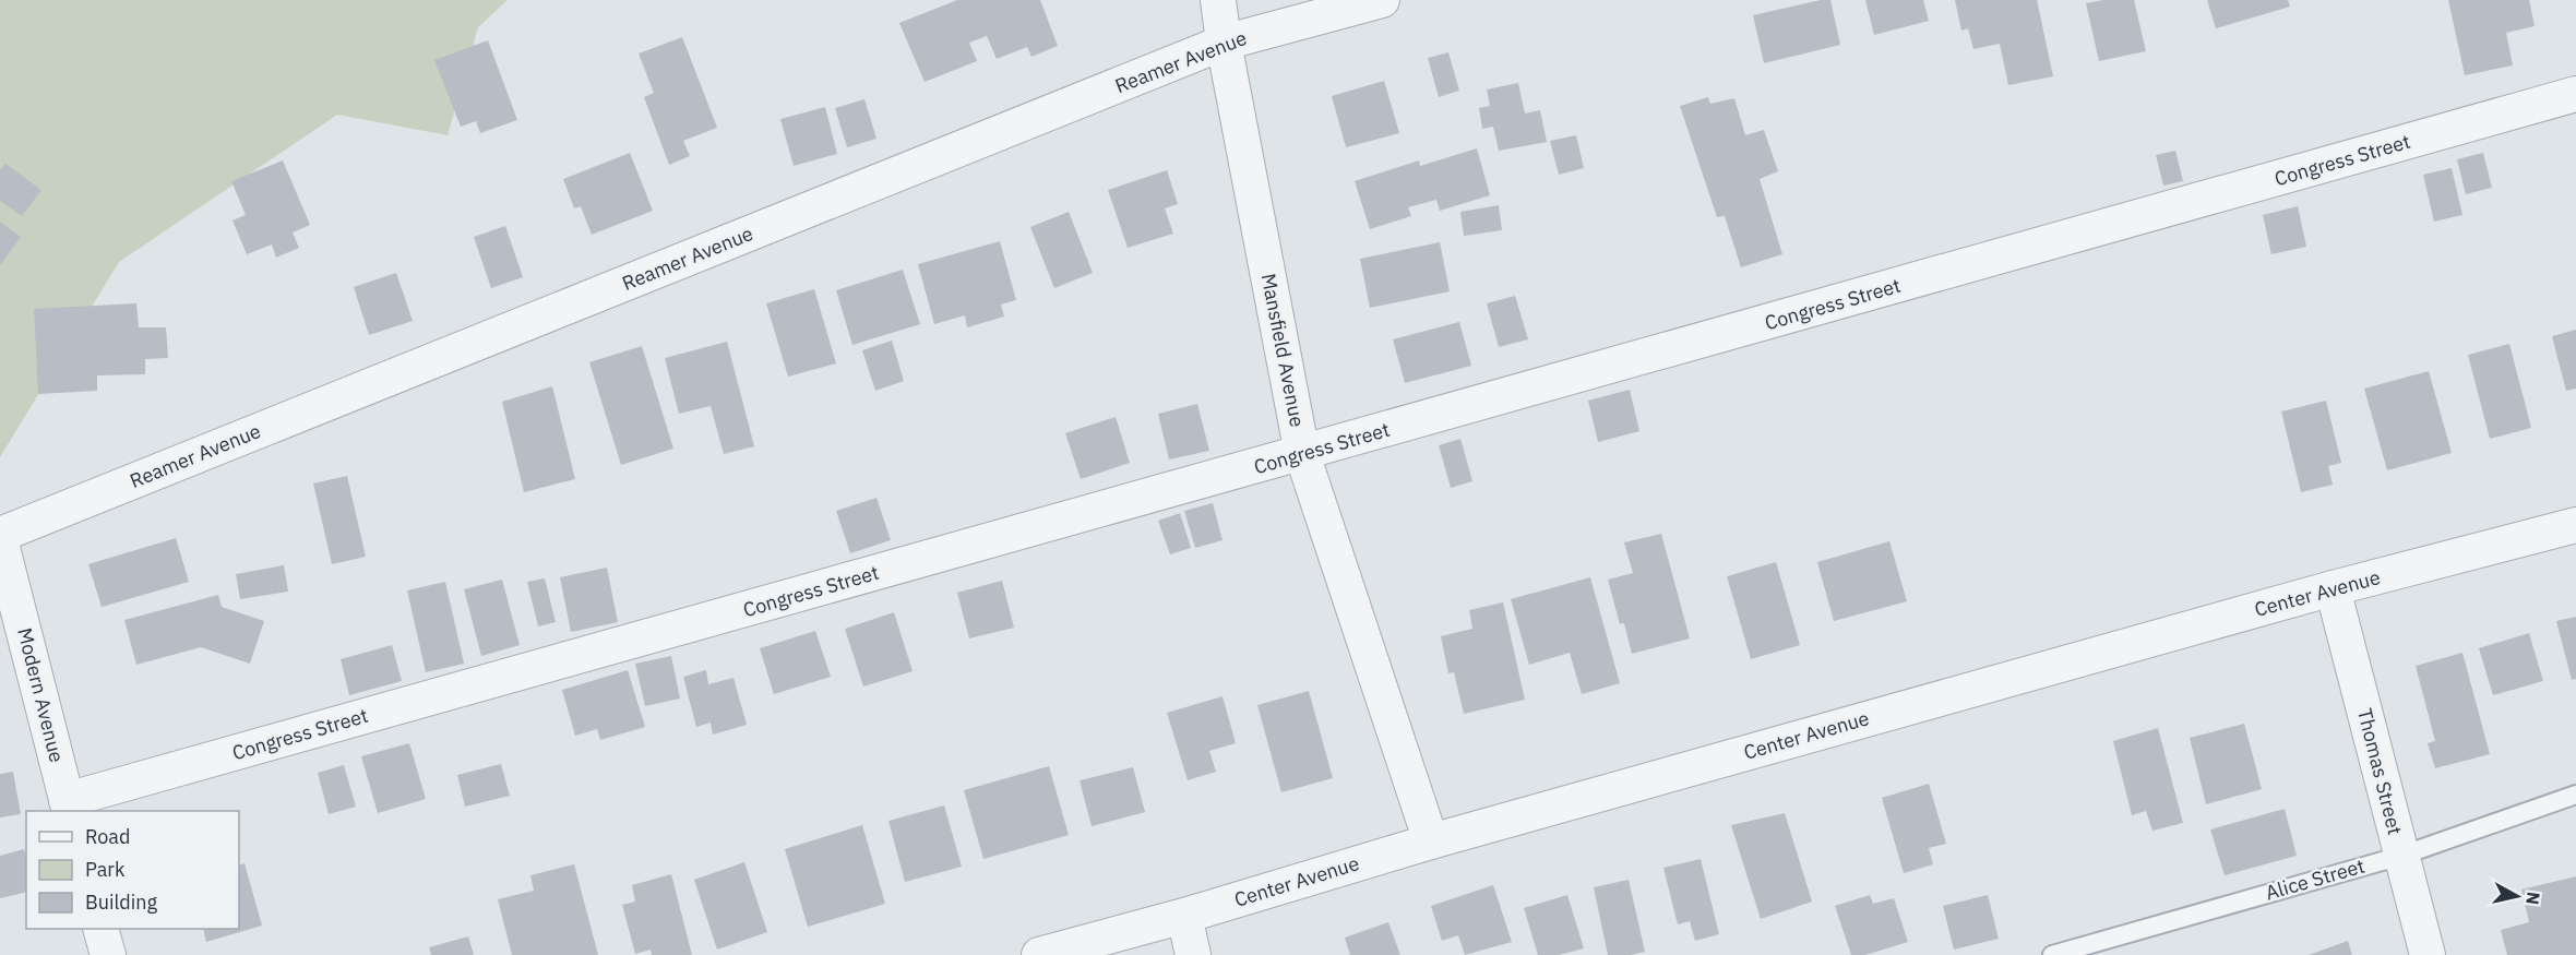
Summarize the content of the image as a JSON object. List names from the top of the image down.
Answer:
{
  "streets": {
    "street": [
      "Reamer Avenue",
      "Congress Street",
      "Mansfield Avenue",
      "Center Avenue",
      "Modern Avenue",
      "Thomas Street"
    ],
    "lane": ["Alice Street"]
  },
  "crossings": [
    ["Reamer Avenue", "Mansfield Avenue"],
    ["Reamer Avenue", "Modern Avenue"],
    ["Congress Street", "Mansfield Avenue"],
    ["Congress Street", "Modern Avenue"],
    ["Mansfield Avenue", "Center Avenue"],
    ["Center Avenue", "Thomas Street"],
    ["Thomas Street", "Alice Street"]
  ],
  "legend": ["Road", "Park", "Building"],
  "north": "right"
}
